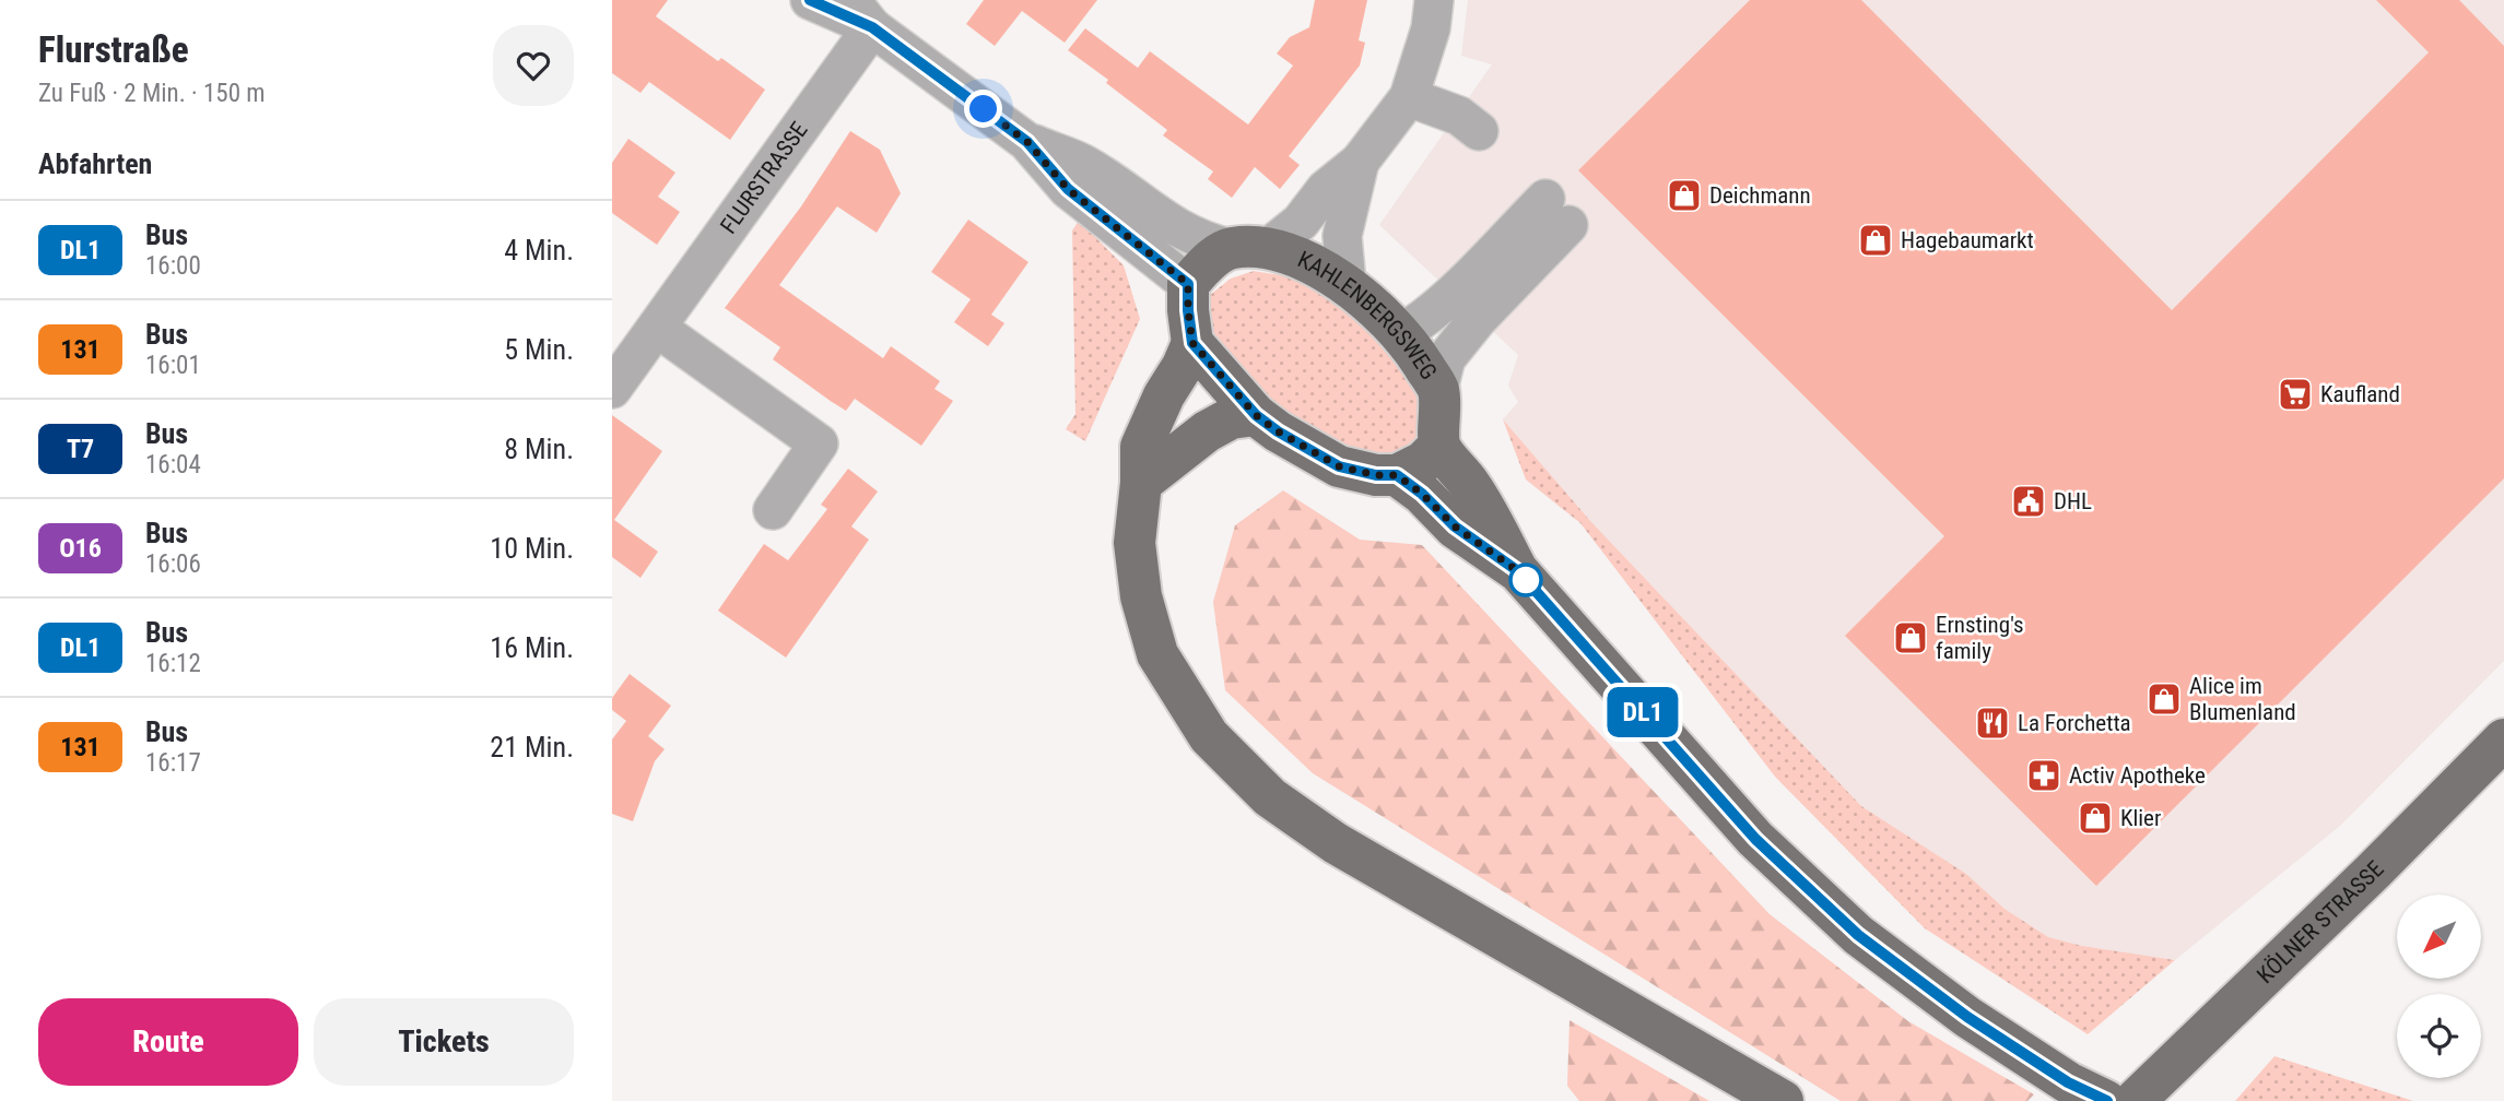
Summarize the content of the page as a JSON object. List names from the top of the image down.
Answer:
{
  "streets": {
    "main road": ["KAHLENBERGSWEG", "KÖLNER STRASSE"],
    "street": ["FLURSTRASSE"]
  },
  "crossings": [
    ["FLURSTRASSE", "KAHLENBERGSWEG"]
  ],
  "places": {
    "shop": [
      "Deichmann",
      "Hagebaumarkt",
      "Ernsting's family",
      "Alice im Blumenland",
      "Klier"
    ],
    "supermarket": ["Kaufland"],
    "public building": ["DHL"],
    "restaurant": ["La Forchetta"],
    "pharmacy": ["Activ Apotheke"]
  },
  "lines": ["bus line DL1"],
  "north": "bottom left",
  "page": {
    "heading": [
      ["Flurstraße", "Zu Fuß · 2 Min. · 150 m"],
      "Abfahrten"
    ],
    "on_map": "DL1",
    "list": [
      {
        "mark": "DL1",
        "name": "Bus",
        "note": "16:00",
        "value": "4 Min."
      },
      {
        "mark": "131",
        "name": "Bus",
        "note": "16:01",
        "value": "5 Min."
      },
      {
        "mark": "T7",
        "name": "Bus",
        "note": "16:04",
        "value": "8 Min."
      },
      {
        "mark": "O16",
        "name": "Bus",
        "note": "16:06",
        "value": "10 Min."
      },
      {
        "mark": "DL1",
        "name": "Bus",
        "note": "16:12",
        "value": "16 Min."
      },
      {
        "mark": "131",
        "name": "Bus",
        "note": "16:17",
        "value": "21 Min."
      }
    ],
    "buttons": ["Route", "Tickets"]
  }
}
